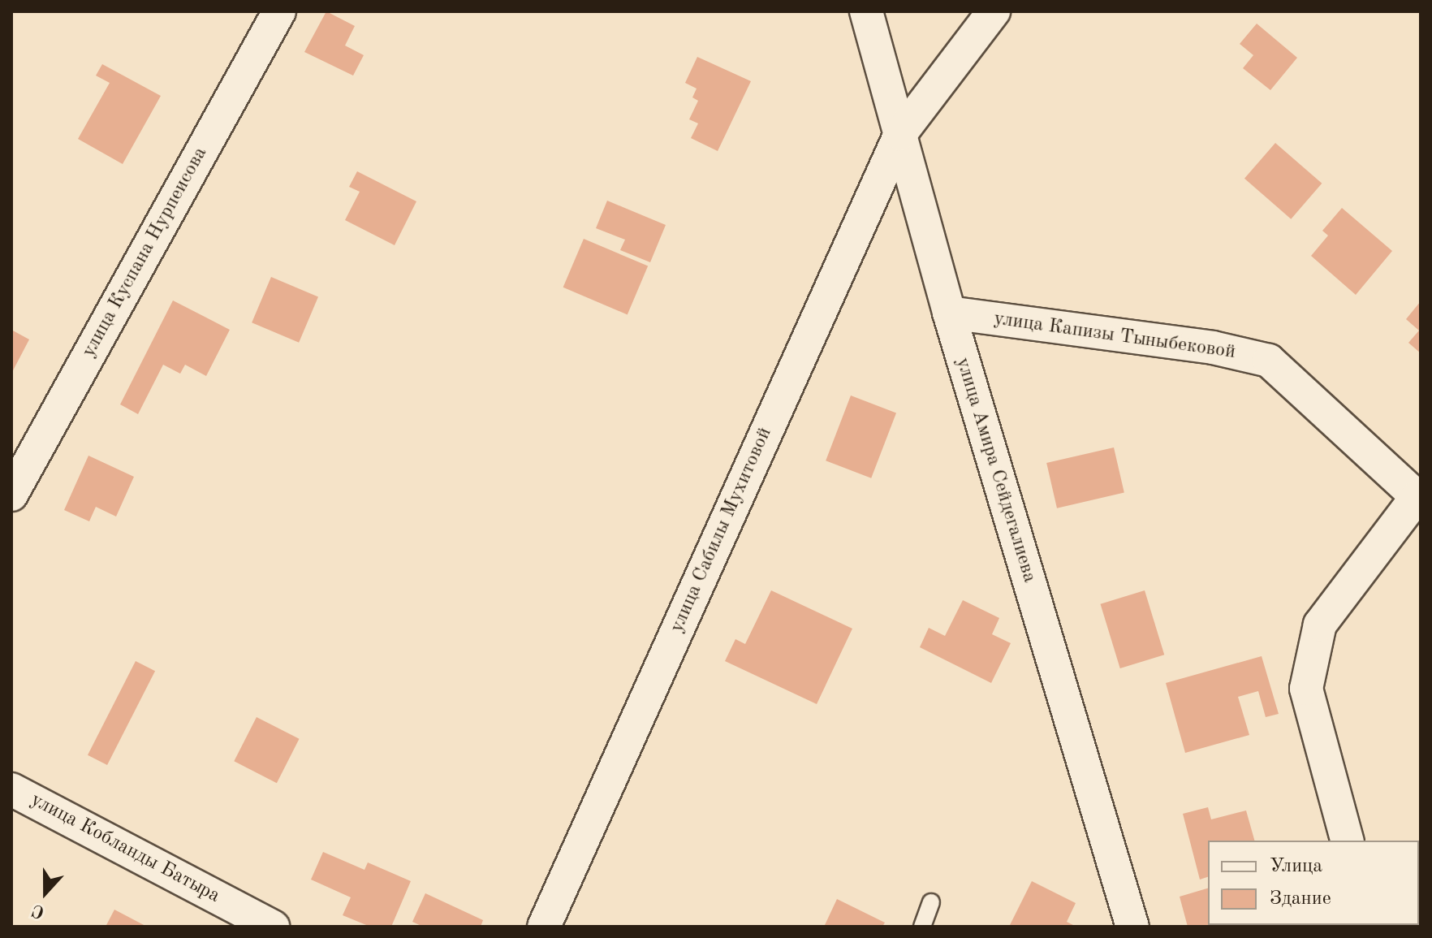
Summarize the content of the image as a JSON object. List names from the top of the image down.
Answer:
{
  "streets": {
    "street": [
      "улица Куспана Нурпеисова",
      "улица Капизы Тыныбековой",
      "улица Амира Сейдегалиева",
      "улица Сабилы Мухитовой",
      "улица Кобланды Батыра"
    ]
  },
  "crossings": [
    ["улица Капизы Тыныбековой", "улица Амира Сейдегалиева"],
    ["улица Амира Сейдегалиева", "улица Сабилы Мухитовой"]
  ],
  "legend": ["Улица", "Здание"],
  "north": "bottom"
}
